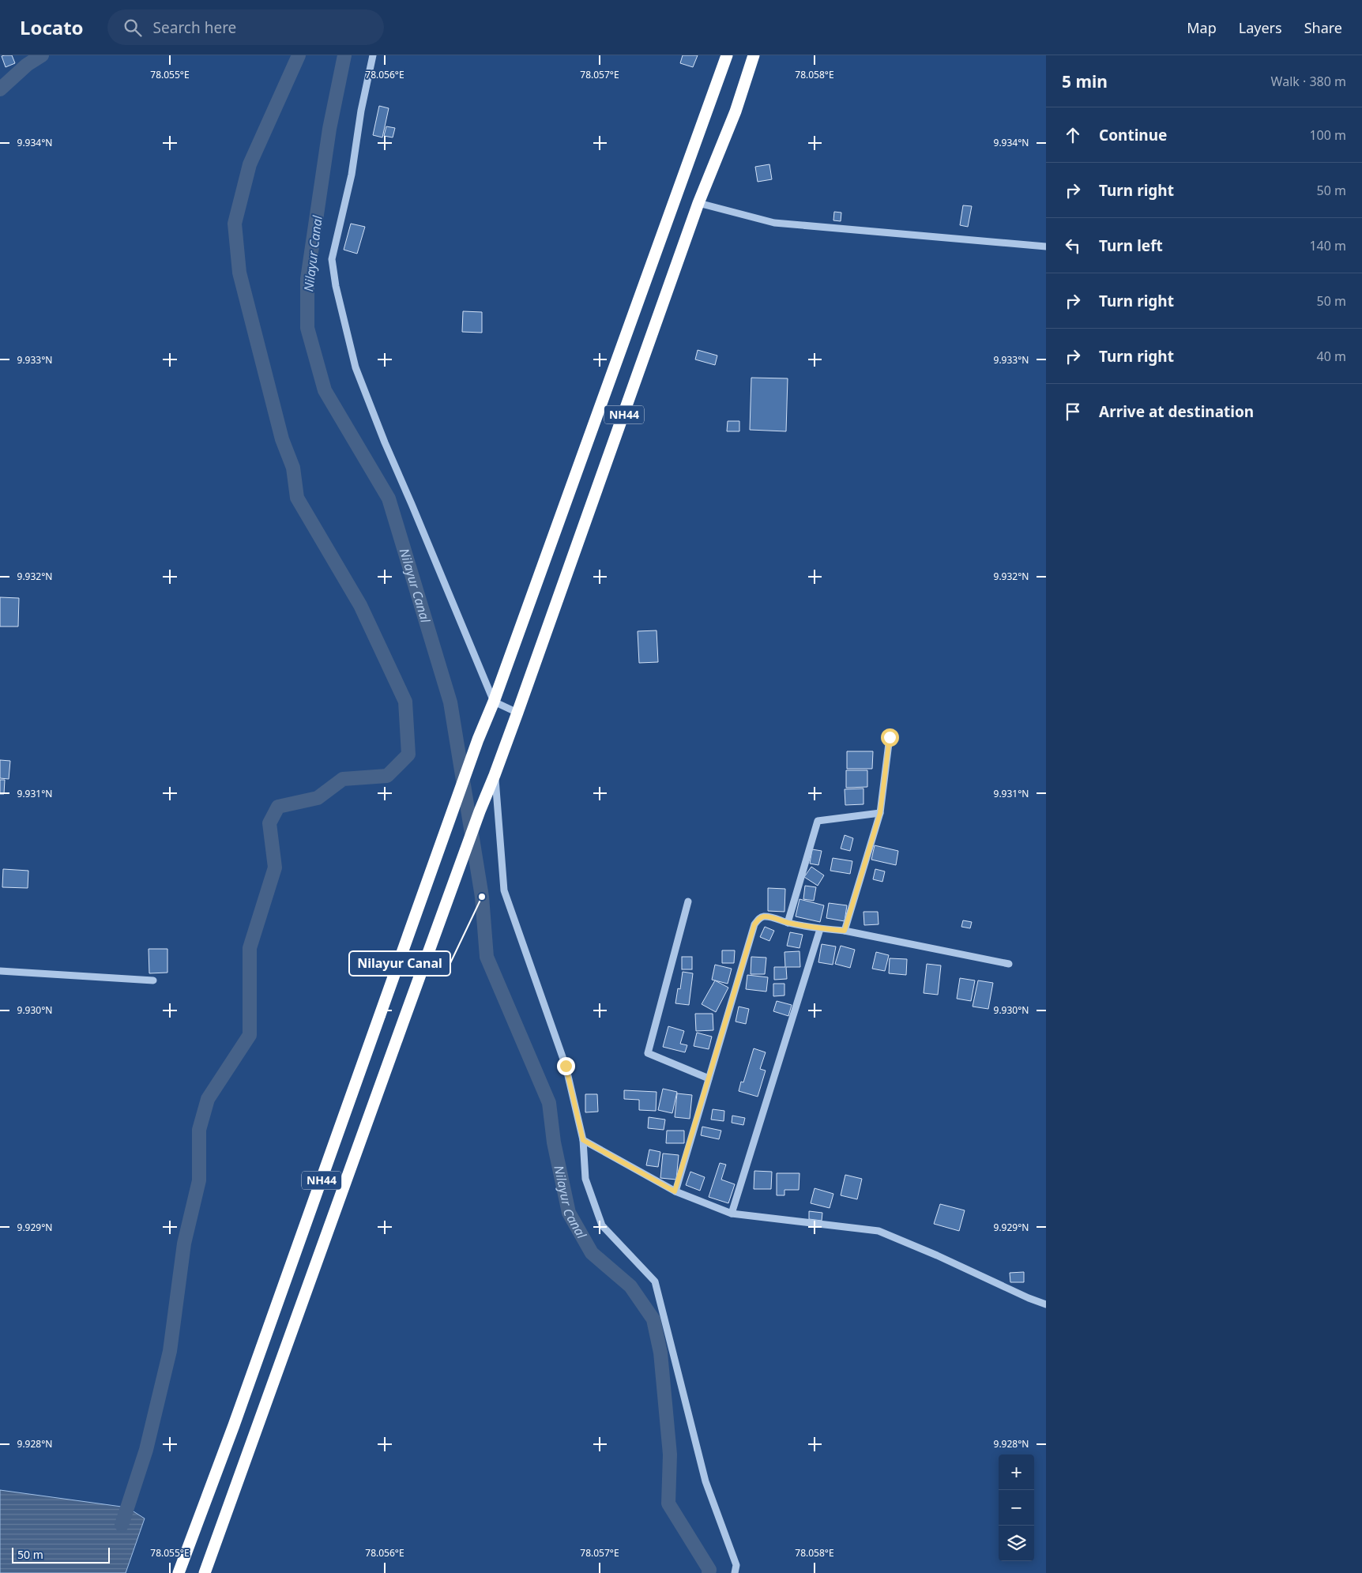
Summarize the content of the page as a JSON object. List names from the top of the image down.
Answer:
{
  "streets": {
    "highway": ["NH44"]
  },
  "water": ["Nilayur Canal"],
  "places": ["Nilayur Canal"],
  "scale_bar": "50 m",
  "page": {
    "header": "Locato",
    "search": "Search here",
    "nav": ["Map", "Layers", "Share"],
    "heading": ["5 min", "Walk · 380 m"],
    "list": [
      ["Continue", "100 m"],
      ["Turn right", "50 m"],
      ["Turn left", "140 m"],
      ["Turn right", "50 m"],
      ["Turn right", "40 m"],
      "Arrive at destination"
    ],
    "map_buttons": ["+", "−"],
    "scale": "50 m"
  },
  "coordinates": [
    "78.055°E",
    "78.056°E",
    "78.057°E",
    "78.058°E",
    "9.934°N",
    "9.933°N",
    "9.932°N",
    "9.931°N",
    "9.930°N",
    "9.929°N",
    "9.928°N"
  ]
}
